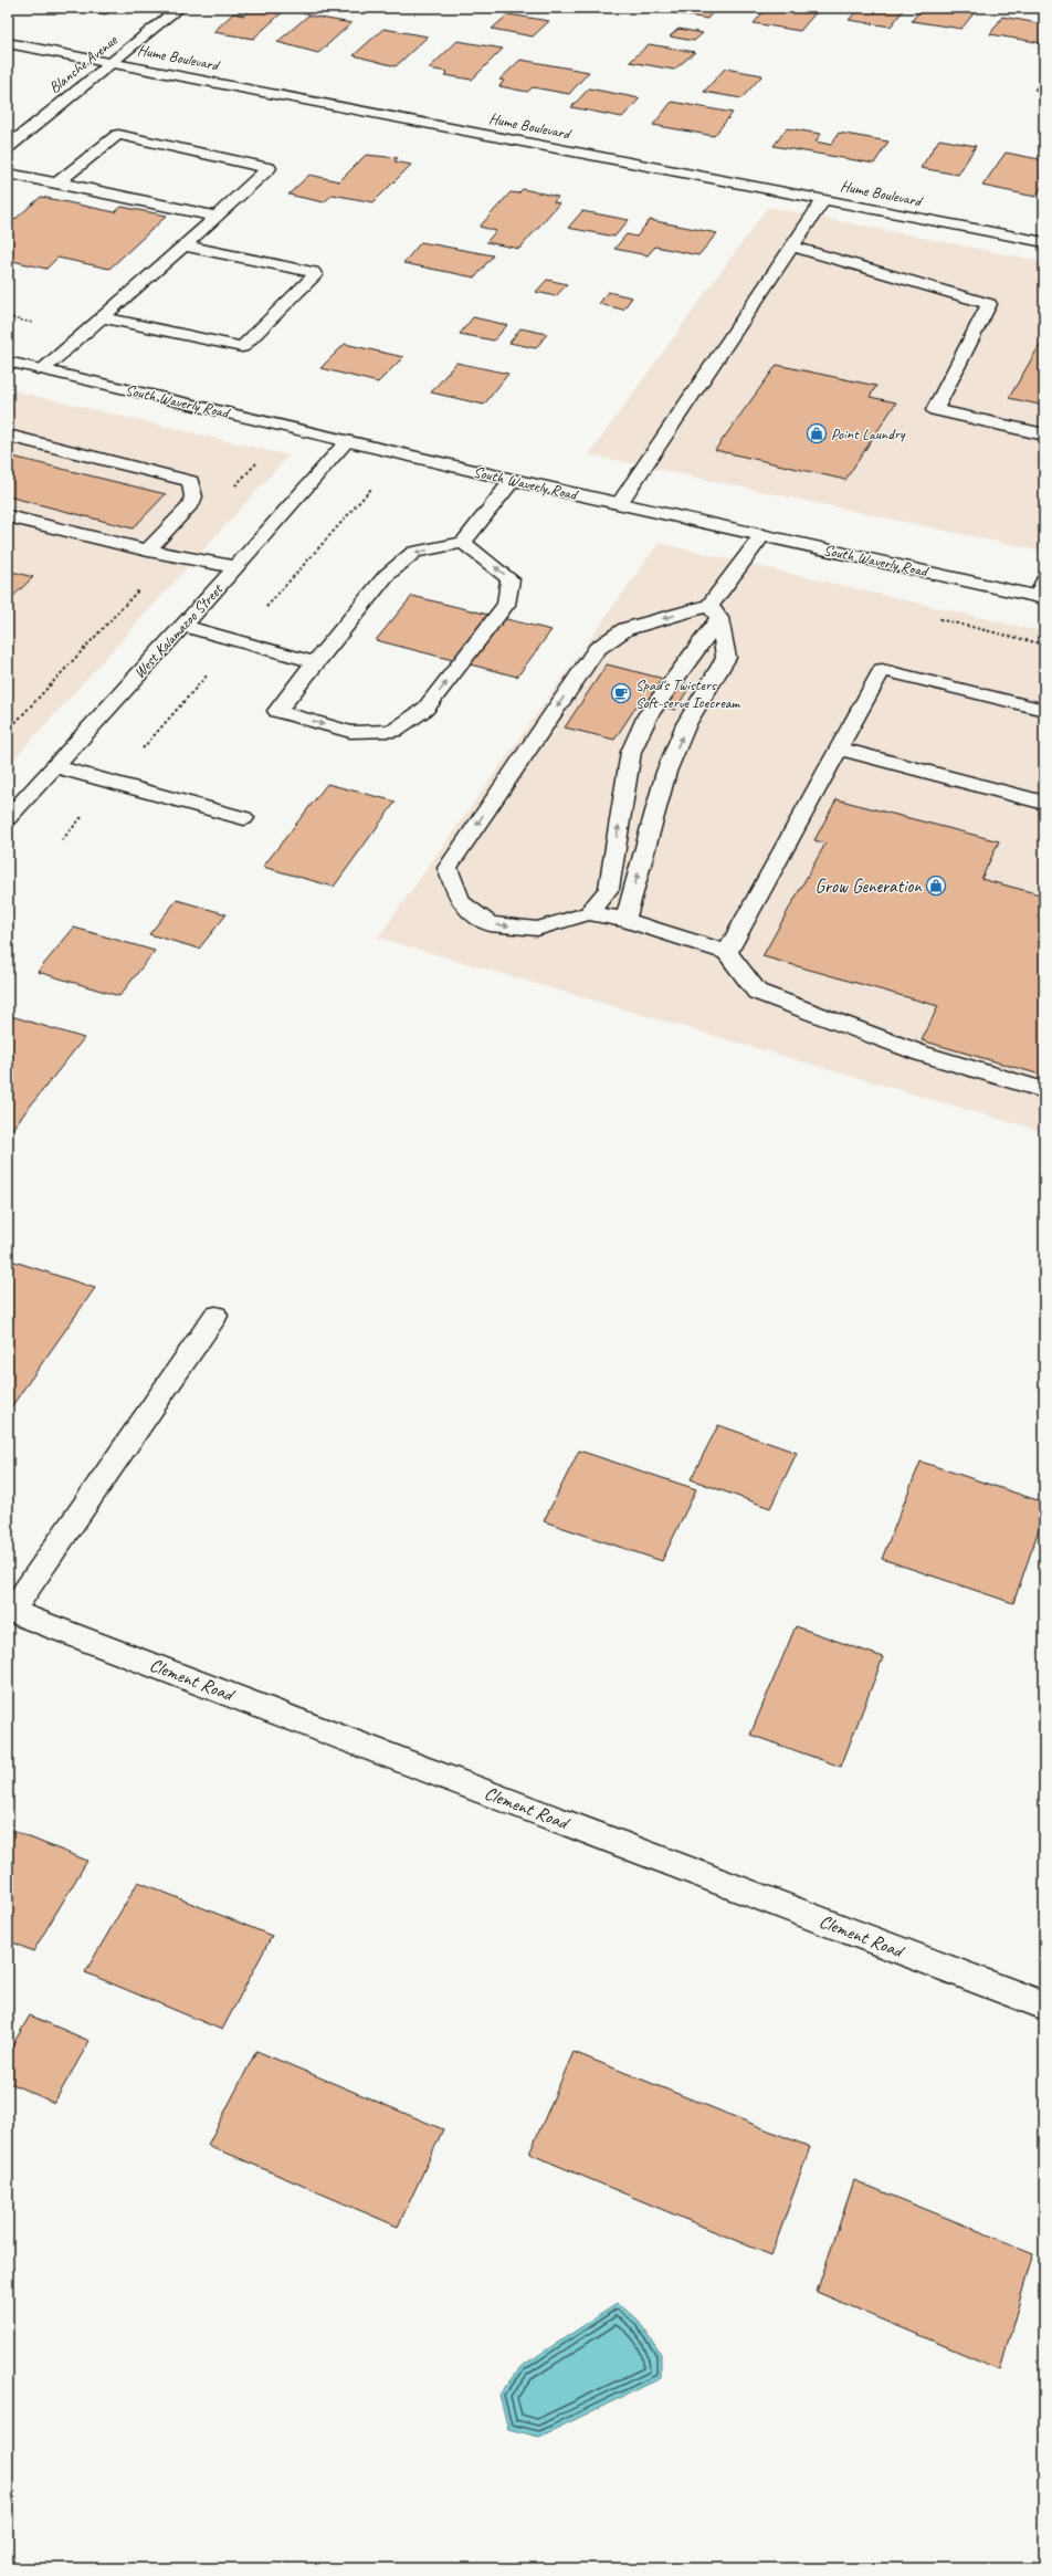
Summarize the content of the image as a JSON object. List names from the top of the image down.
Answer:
{
  "streets": {
    "street": [
      "Hume Boulevard",
      "Blanche Avenue",
      "South Waverly Road",
      "West Kalamazoo Street",
      "Clement Road"
    ]
  },
  "crossings": [
    ["Hume Boulevard", "Blanche Avenue"],
    ["South Waverly Road", "West Kalamazoo Street"]
  ],
  "places": {
    "shop": ["Point Laundry", "Grow Generation"],
    "cafe": ["Spad's Twisters Soft-serve Icecream"]
  }
}
